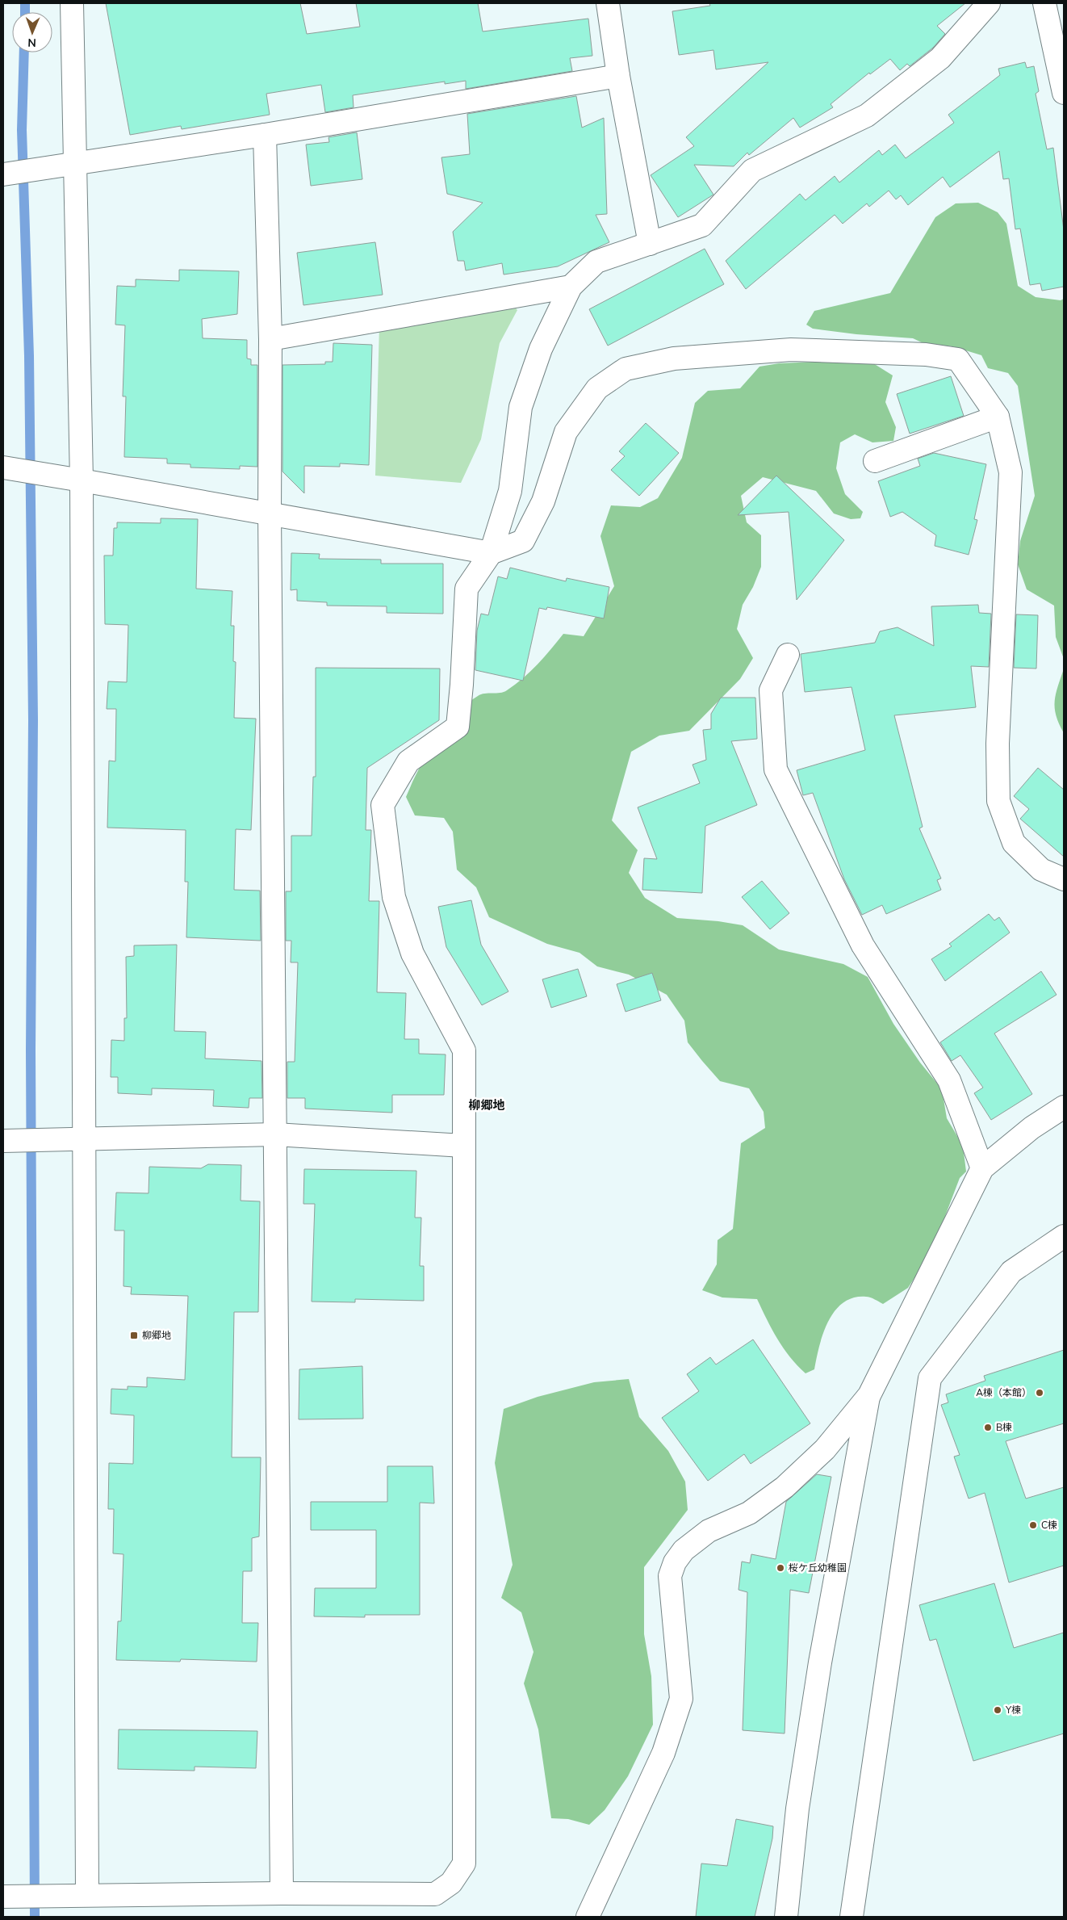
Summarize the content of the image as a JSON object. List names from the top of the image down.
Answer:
{
  "districts": ["柳郷地"],
  "places": {
    "transit": ["柳郷地"],
    "other": [
      "A棟（本館）",
      "B棟",
      "C棟",
      "桜ケ丘幼稚園",
      "Y棟"
    ]
  },
  "north": "bottom"
}
